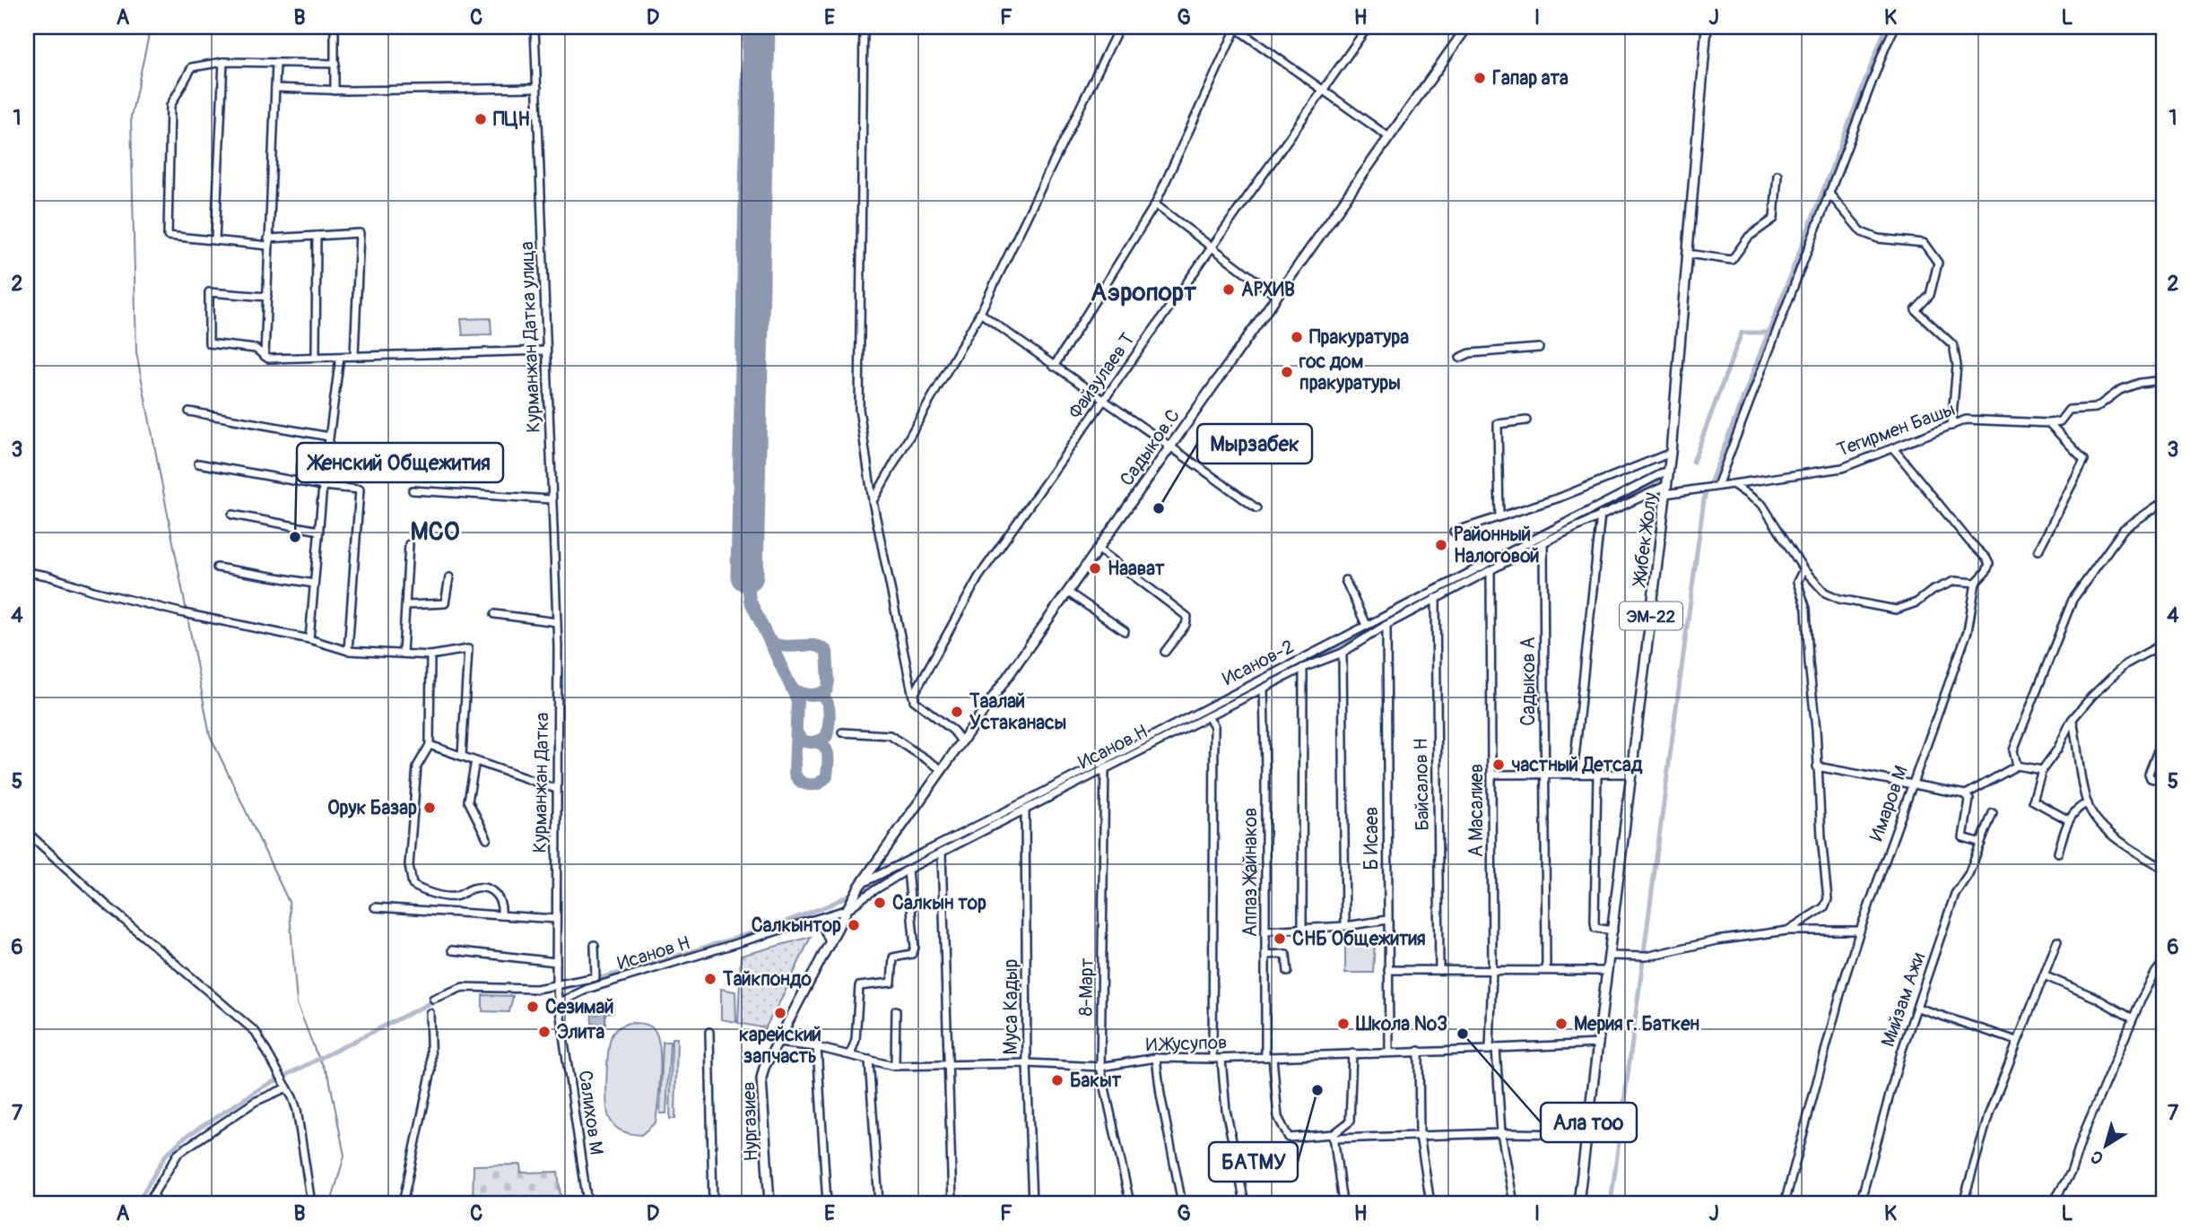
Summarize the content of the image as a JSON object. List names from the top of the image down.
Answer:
{
  "streets": {
    "main road": [
      "Садыков.С",
      "Жибек Жолу",
      "ЭМ-22",
      "Нургазиев"
    ],
    "street": [
      "Курманжан Датка улица",
      "Файзулаев Т",
      "Тегирмен Башы",
      "Исанов-2",
      "Садыков А",
      "Исанов Н",
      "Курманжан Датка",
      "Байсалов Н",
      "Имаров М",
      "А Масалиев",
      "Б Исаев",
      "Аппаз Жайнаков",
      "8-Март",
      "Мийзам Ажи",
      "Муса Кадыр",
      "И.Жусупов",
      "Салихов М"
    ]
  },
  "crossings": [
    ["Курманжан Датка улица", "Курманжан Датка"],
    ["Тегирмен Башы", "Жибек Жолу"],
    ["Тегирмен Башы", "Исанов Н"],
    ["Тегирмен Башы", "Имаров М"],
    ["Садыков.С", "Исанов-2"],
    ["Садыков.С", "Исанов Н"],
    ["Жибек Жолу", "Исанов-2"],
    ["Жибек Жолу", "Исанов Н"],
    ["Жибек Жолу", "И.Жусупов"],
    ["Садыков А", "Исанов Н"],
    ["Исанов Н", "Байсалов Н"],
    ["Исанов Н", "А Масалиев"],
    ["Исанов Н", "Б Исаев"],
    ["Исанов Н", "Аппаз Жайнаков"],
    ["Исанов Н", "8-Март"],
    ["Исанов Н", "Муса Кадыр"],
    ["Исанов Н", "Салихов М"],
    ["Курманжан Датка", "Салихов М"],
    ["А Масалиев", "И.Жусупов"],
    ["Б Исаев", "И.Жусупов"],
    ["Аппаз Жайнаков", "И.Жусупов"],
    ["8-Март", "И.Жусупов"],
    ["Муса Кадыр", "И.Жусупов"],
    ["И.Жусупов", "Нургазиев"]
  ],
  "districts": ["Аэропорт", "МСО"],
  "places": [
    "Гапар ата",
    "ПЦН",
    "АРХИВ",
    "Пракуратура",
    "гос дом пракуратуры",
    "Мырзабек",
    "Женский Общежития",
    "Районный Налоговой",
    "Наават",
    "Таалай Устаканасы",
    "частный Детсад",
    "Орук Базар",
    "Салкын тор",
    "Салкынтор",
    "СНБ Общежития",
    "Тайкпондо",
    "Сезимай",
    "карейский запчасть",
    "Школа №3",
    "Мерия г. Бaткен",
    "Элита",
    "Ала тоо",
    "Бакыт",
    "БАТМУ"
  ],
  "north": "bottom left",
  "grid": {
    "columns": [
      "A",
      "B",
      "C",
      "D",
      "E",
      "F",
      "G",
      "H",
      "I",
      "J",
      "K",
      "L"
    ],
    "rows": [
      "1",
      "2",
      "3",
      "4",
      "5",
      "6",
      "7"
    ]
  }
}
